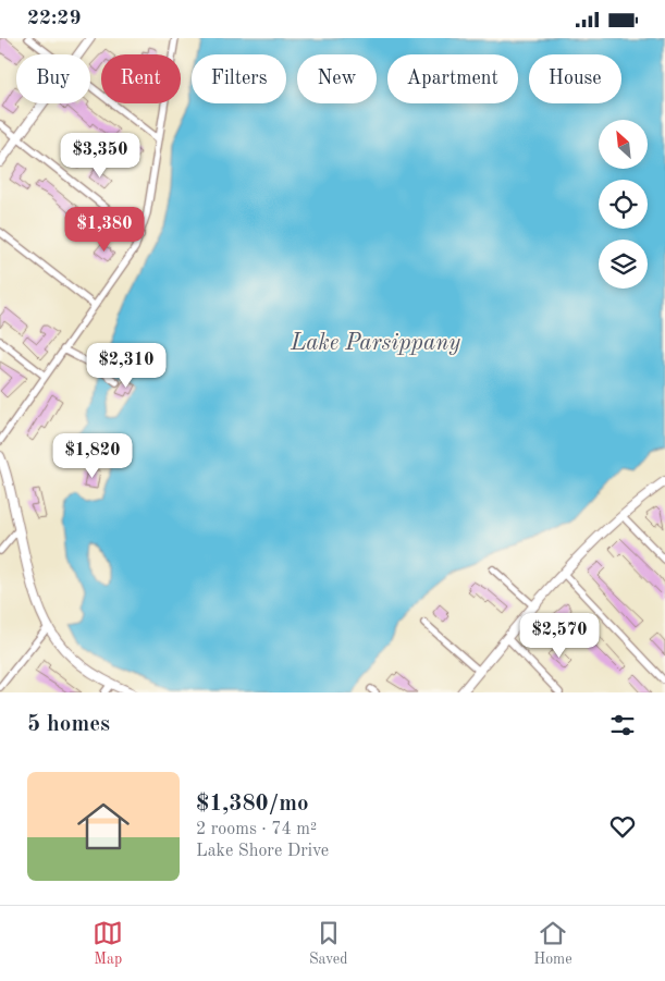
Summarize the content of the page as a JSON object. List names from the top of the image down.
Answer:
{
  "water": ["Lake Parsippany"],
  "north": "top left",
  "page": {
    "status": "22:29",
    "chip": [
      "Buy",
      "Rent",
      "Filters",
      "New",
      "Apartment",
      "House"
    ],
    "price": [
      "$3,350",
      "$1,380",
      "$2,310",
      "$1,820",
      "$2,570"
    ],
    "heading": "5 homes",
    "list": [
      {
        "name": "$1,380/mo",
        "note": "2 rooms · 74 m² · Lake Shore Drive"
      }
    ],
    "tabs": ["Map", "Saved", "Home"]
  }
}
